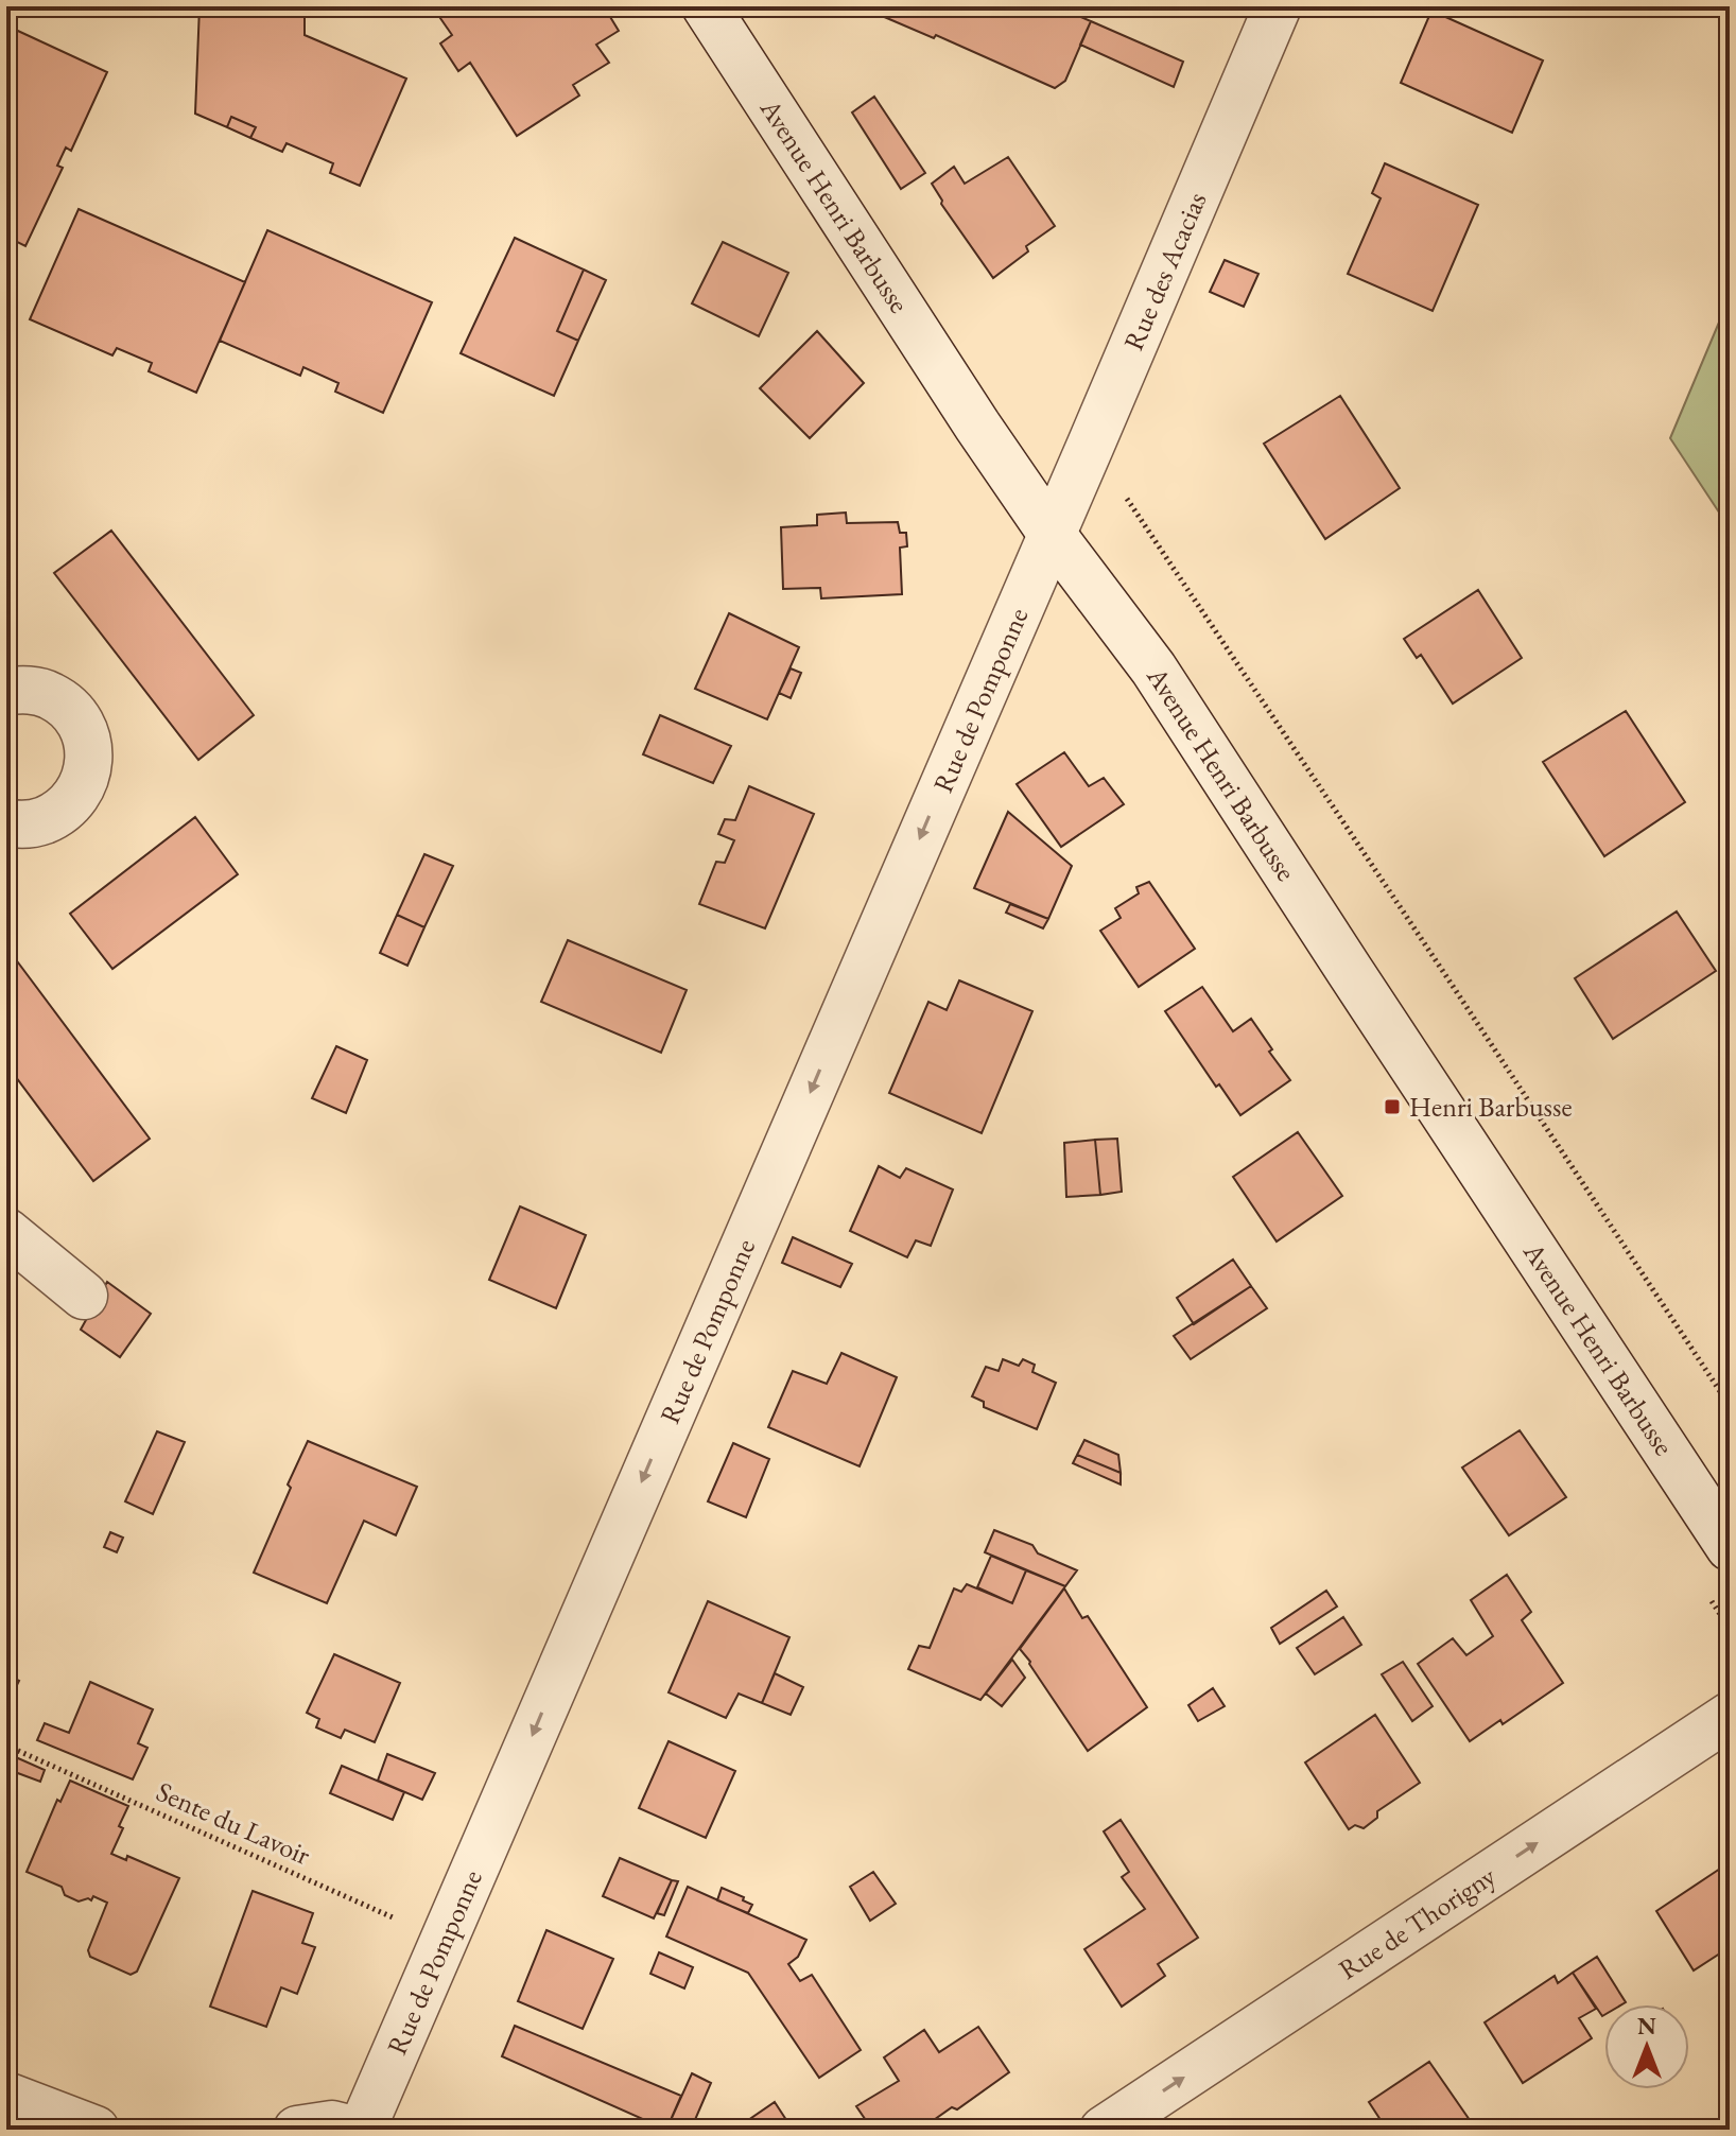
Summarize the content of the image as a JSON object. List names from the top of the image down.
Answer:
{
  "streets": {
    "street": [
      "Avenue Henri Barbusse",
      "Rue des Acacias",
      "Rue de Pomponne",
      "Rue de Thorigny"
    ],
    "path": ["Sente du Lavoir"]
  },
  "crossings": [
    ["Avenue Henri Barbusse", "Rue des Acacias"],
    ["Avenue Henri Barbusse", "Rue de Pomponne"],
    ["Rue des Acacias", "Rue de Pomponne"],
    ["Rue de Pomponne", "Sente du Lavoir"]
  ],
  "one_way": ["Rue de Pomponne", "Rue de Thorigny"],
  "places": {
    "transit": ["Henri Barbusse"]
  },
  "north": "top"
}
